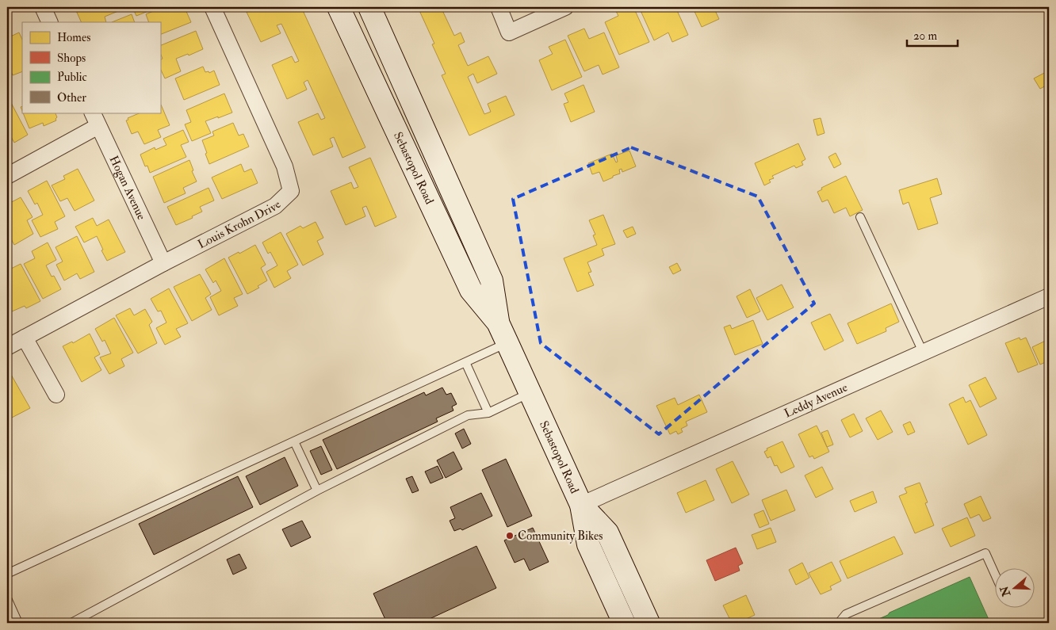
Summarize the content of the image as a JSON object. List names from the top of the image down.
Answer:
{
  "streets": {
    "main road": ["Sebastopol Road"],
    "street": ["Hogan Avenue", "Louis Krohn Drive", "Leddy Avenue"]
  },
  "crossings": [
    ["Sebastopol Road", "Leddy Avenue"],
    ["Hogan Avenue", "Louis Krohn Drive"]
  ],
  "places": ["Community Bikes"],
  "legend": [
    "Homes",
    "Shops",
    "Public",
    "Other"
  ],
  "scale_bar": "20 m",
  "north": "left"
}
